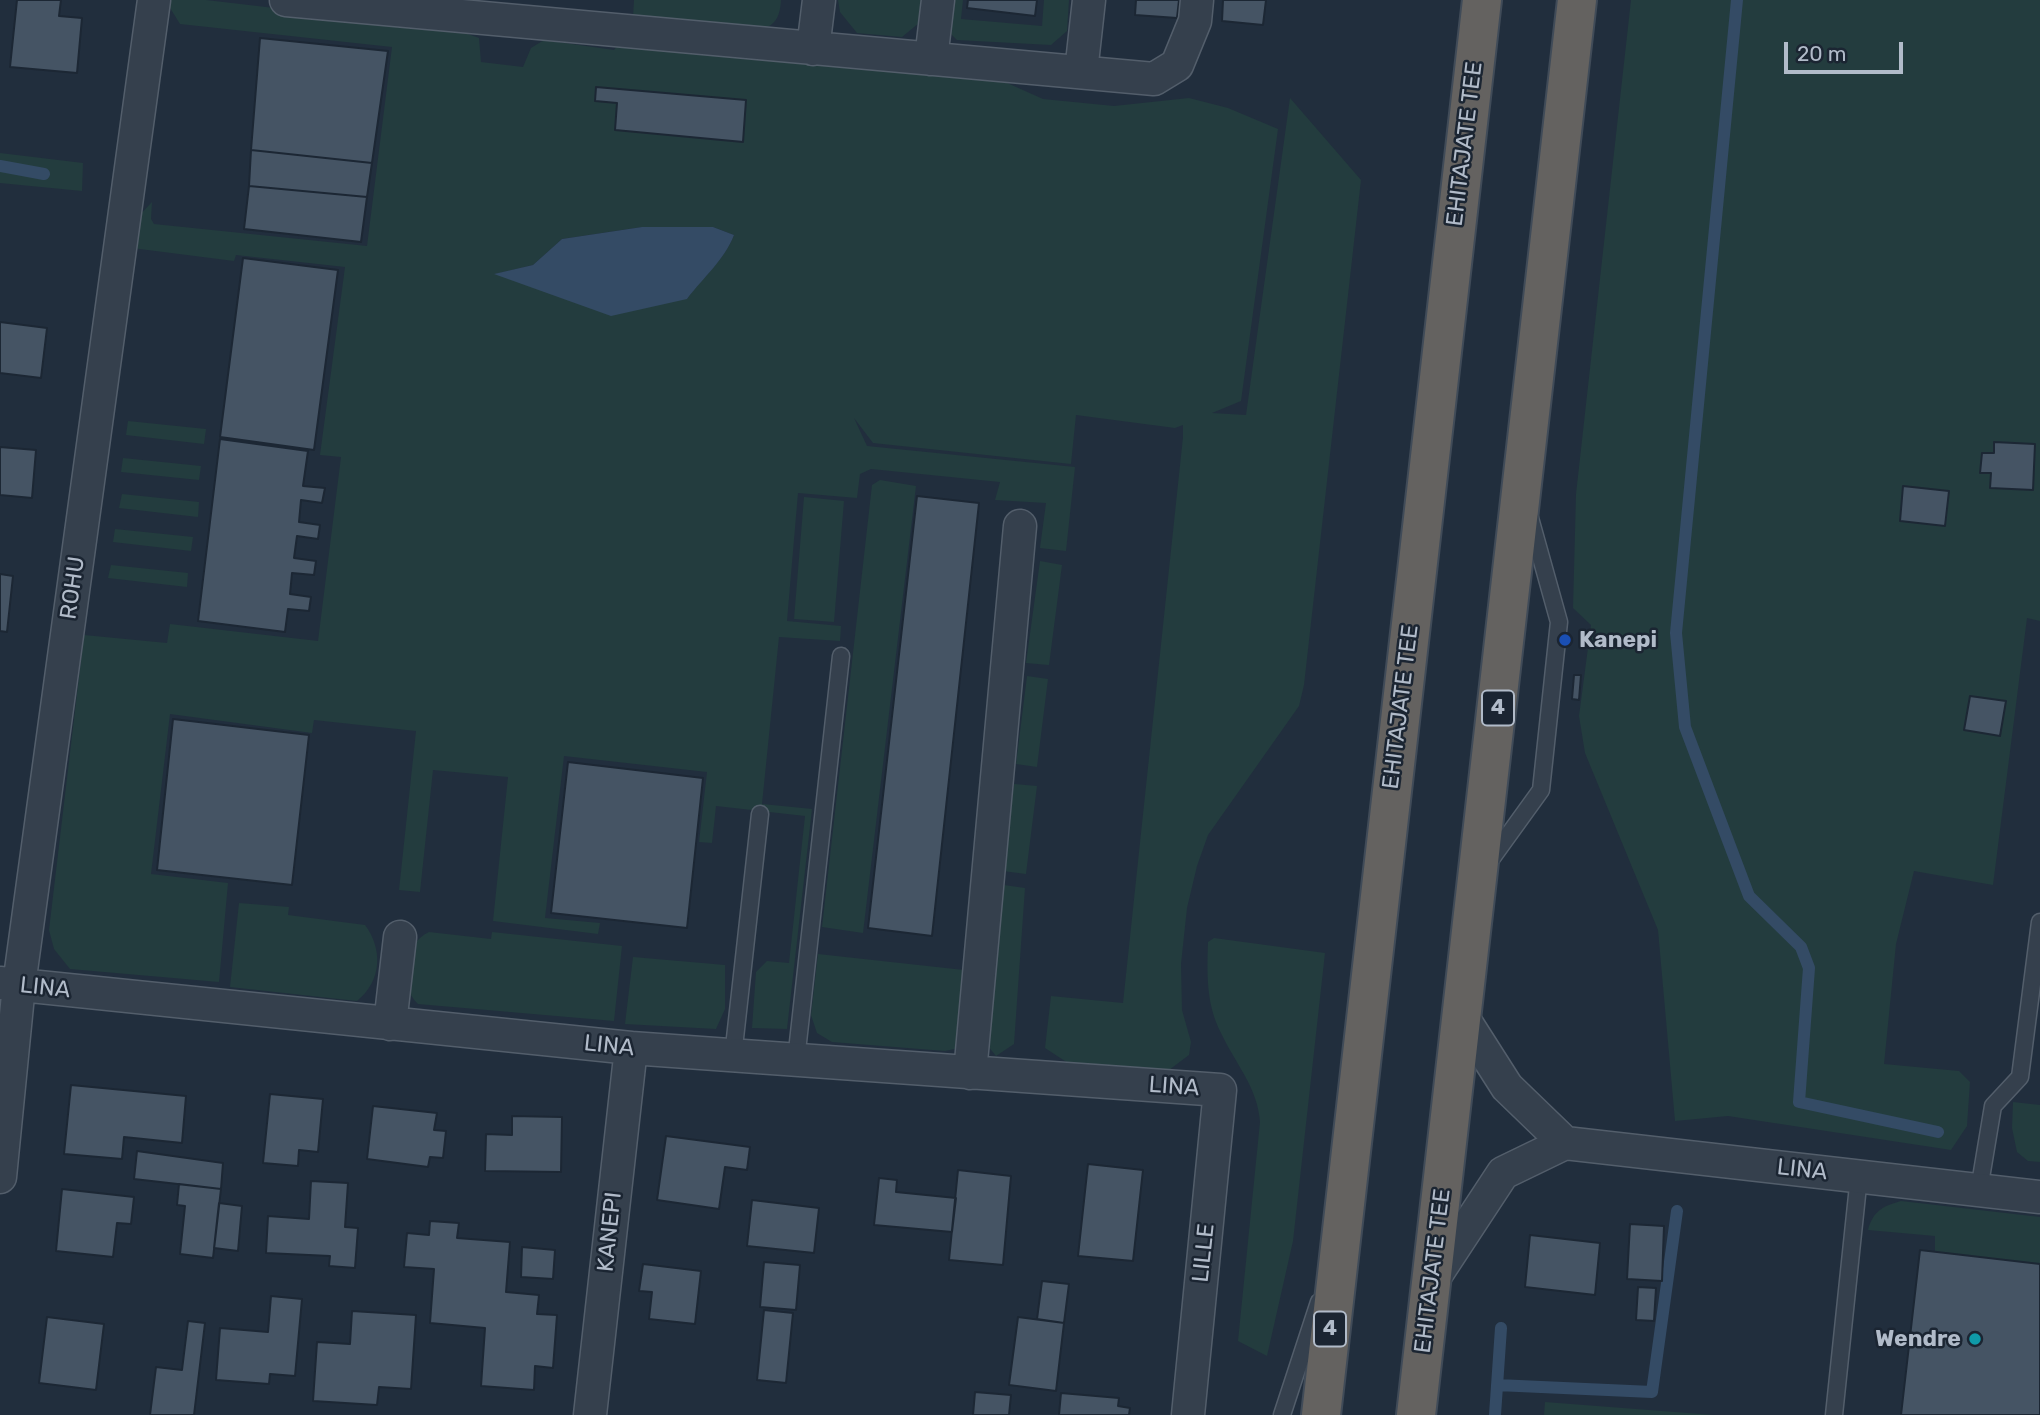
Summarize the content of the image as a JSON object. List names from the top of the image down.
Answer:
{
  "streets": {
    "highway": ["EHITAJATE TEE", "4"],
    "street": [
      "ROHU",
      "LINA",
      "KANEPI",
      "LILLE"
    ]
  },
  "crossings": [
    ["ROHU", "LINA"],
    ["LINA", "KANEPI"],
    ["LINA", "LILLE"]
  ],
  "places": ["Kanepi", "Wendre"],
  "scale_bar": "20 m"
}
